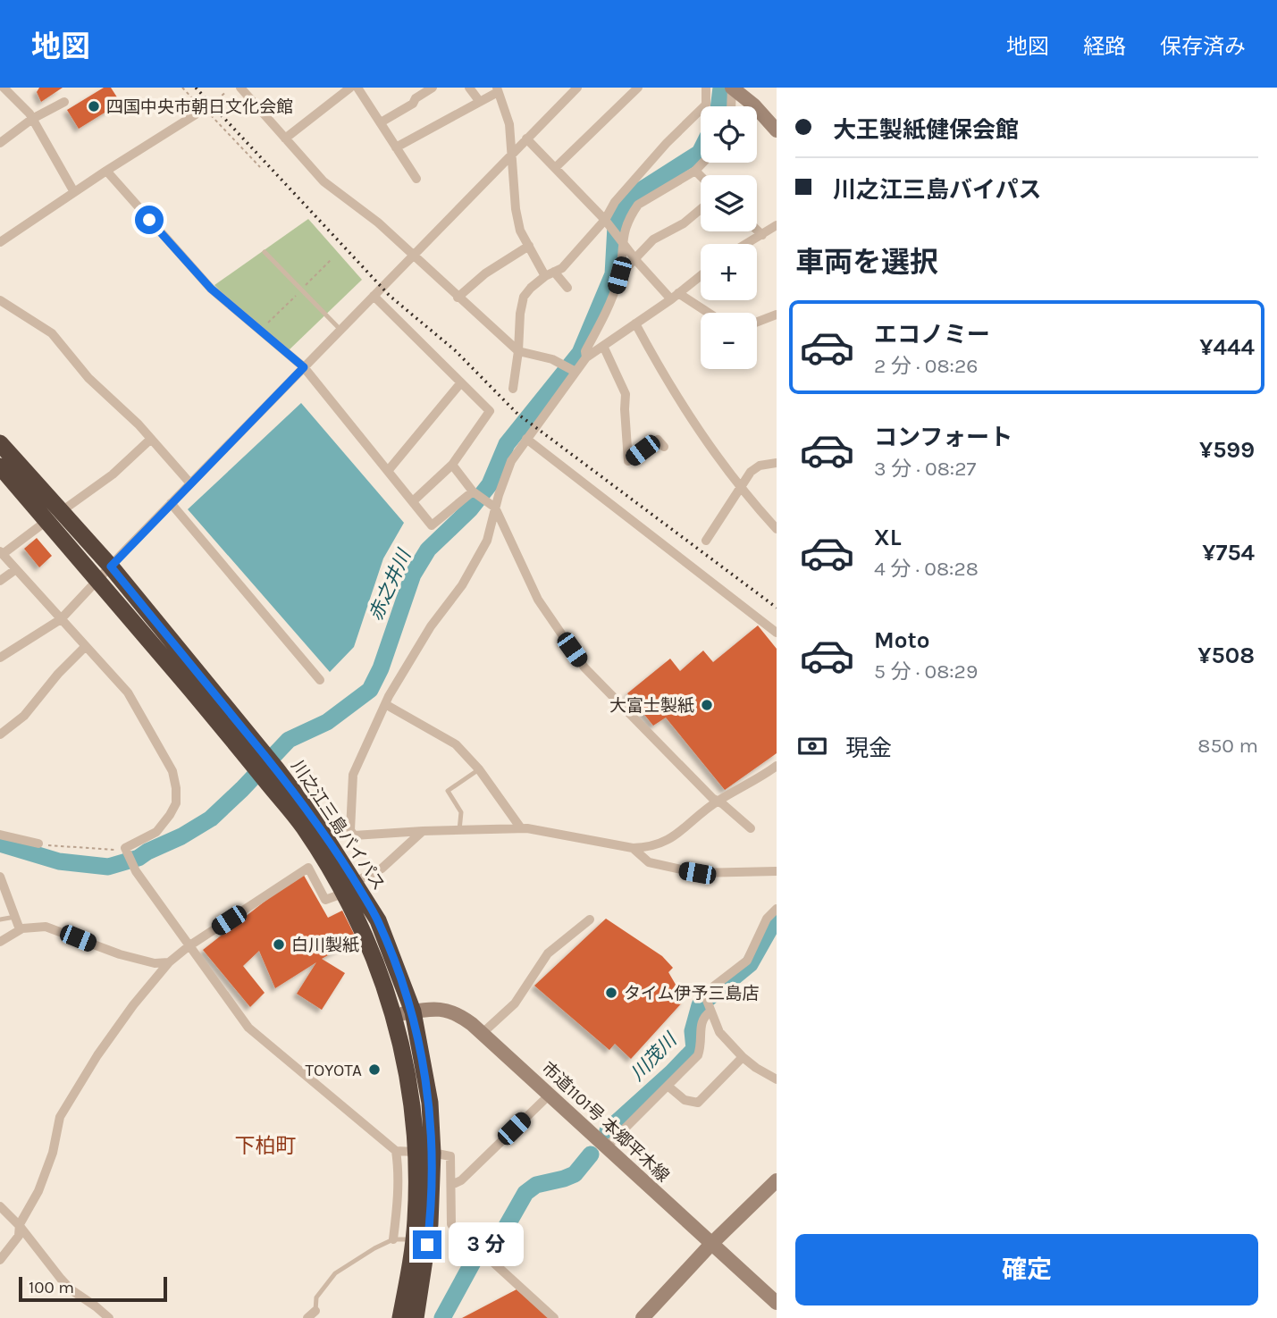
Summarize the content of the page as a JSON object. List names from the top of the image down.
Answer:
{
  "streets": {
    "highway": ["川之江三島バイパス"],
    "street": ["市道1101号 本郷平木線"]
  },
  "crossings": [
    ["川之江三島バイパス", "市道1101号 本郷平木線"]
  ],
  "districts": ["下柏町"],
  "water": ["赤之井川", "川茂川"],
  "places": [
    "四国中央市朝日文化会館",
    "大富士製紙",
    "白川製紙",
    "タイム伊予三島店",
    "TOYOTA"
  ],
  "scale_bar": "100 m",
  "page": {
    "header": "地図",
    "nav": ["地図", "経路", "保存済み"],
    "banner": ["大王製紙健保会館", "川之江三島バイパス"],
    "map_buttons": ["+", "−"],
    "heading": "車両を選択",
    "list": [
      {
        "name": "エコノミー",
        "note": "2 分 · 08:26",
        "value": "¥444"
      },
      {
        "name": "コンフォート",
        "note": "3 分 · 08:27",
        "value": "¥599"
      },
      {
        "name": "XL",
        "note": "4 分 · 08:28",
        "value": "¥754"
      },
      {
        "name": "Moto",
        "note": "5 分 · 08:29",
        "value": "¥508"
      }
    ],
    "pay": ["現金", "850 m"],
    "buttons": "確定",
    "bubble": "3 分",
    "scale": "100 m"
  }
}
